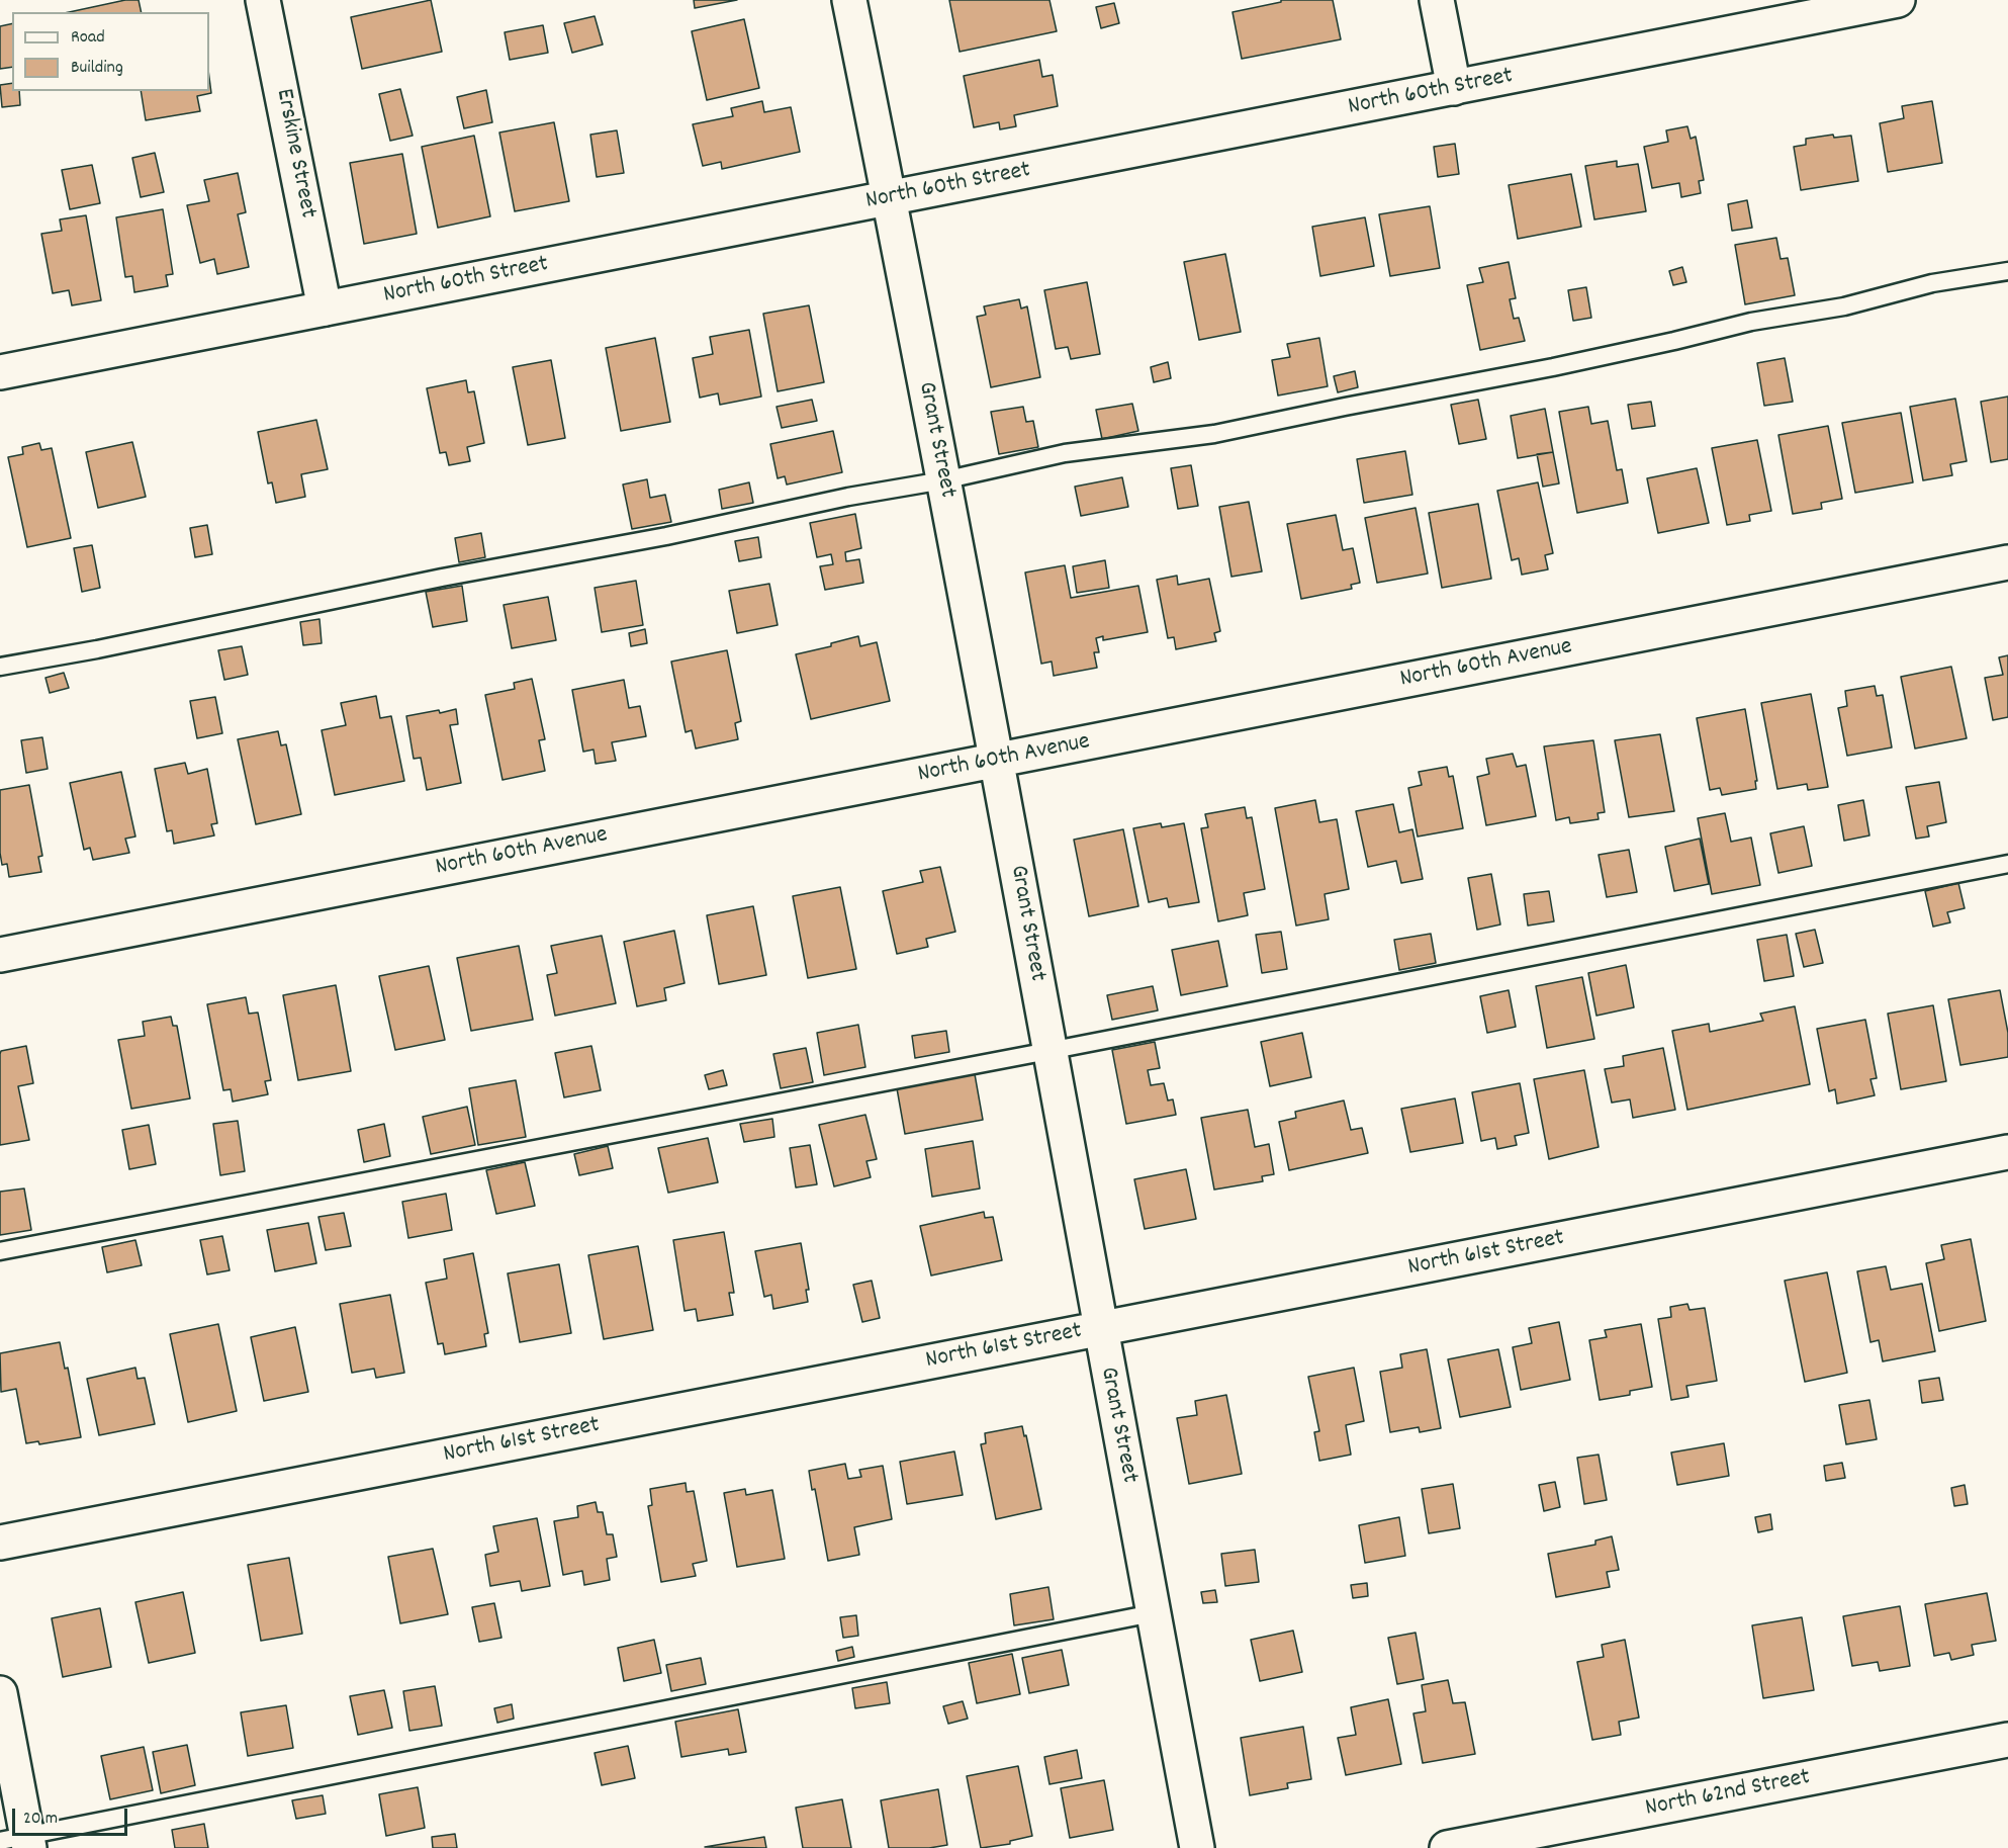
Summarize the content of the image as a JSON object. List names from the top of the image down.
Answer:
{
  "streets": {
    "street": [
      "North 60th Street",
      "Erskine Street",
      "Grant Street",
      "North 60th Avenue",
      "North 61st Street",
      "North 62nd Street"
    ]
  },
  "crossings": [
    ["North 60th Street", "Erskine Street"],
    ["North 60th Street", "Grant Street"],
    ["Grant Street", "North 60th Avenue"],
    ["Grant Street", "North 61st Street"]
  ],
  "legend": ["Road", "Building"],
  "scale_bar": "20 m"
}
